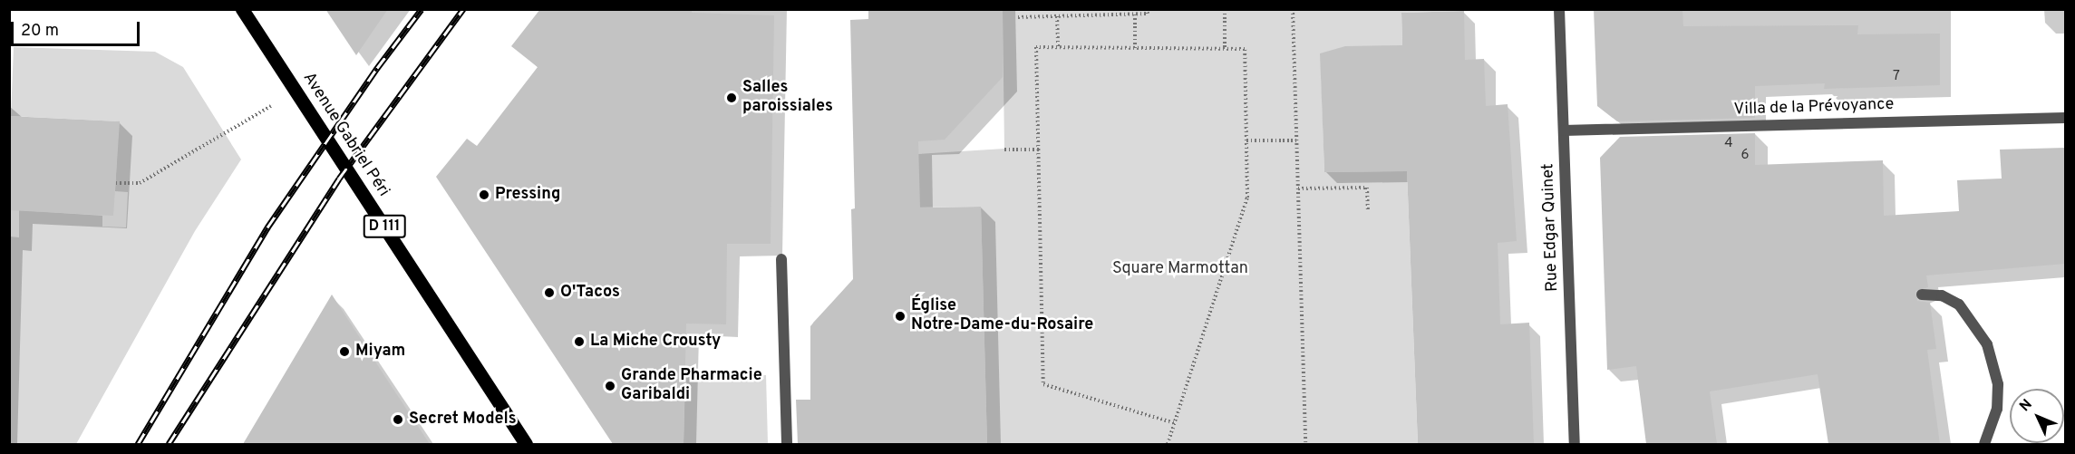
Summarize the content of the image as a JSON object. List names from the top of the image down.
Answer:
{
  "streets": {
    "main road": ["Avenue Gabriel Péri", "D 111"],
    "street": ["Villa de la Prévoyance", "Rue Edgar Quinet"]
  },
  "crossings": [
    ["Villa de la Prévoyance", "Rue Edgar Quinet"]
  ],
  "parks": ["Square Marmottan"],
  "places": [
    "Salles paroissiales",
    "Pressing",
    "O'Tacos",
    "Église Notre-Dame-du-Rosaire",
    "La Miche Crousty",
    "Miyam",
    "Grande Pharmacie Garibaldi",
    "Secret Models"
  ],
  "house_numbers": ["7", "4", "6"],
  "scale_bar": "20 m",
  "north": "top left"
}
